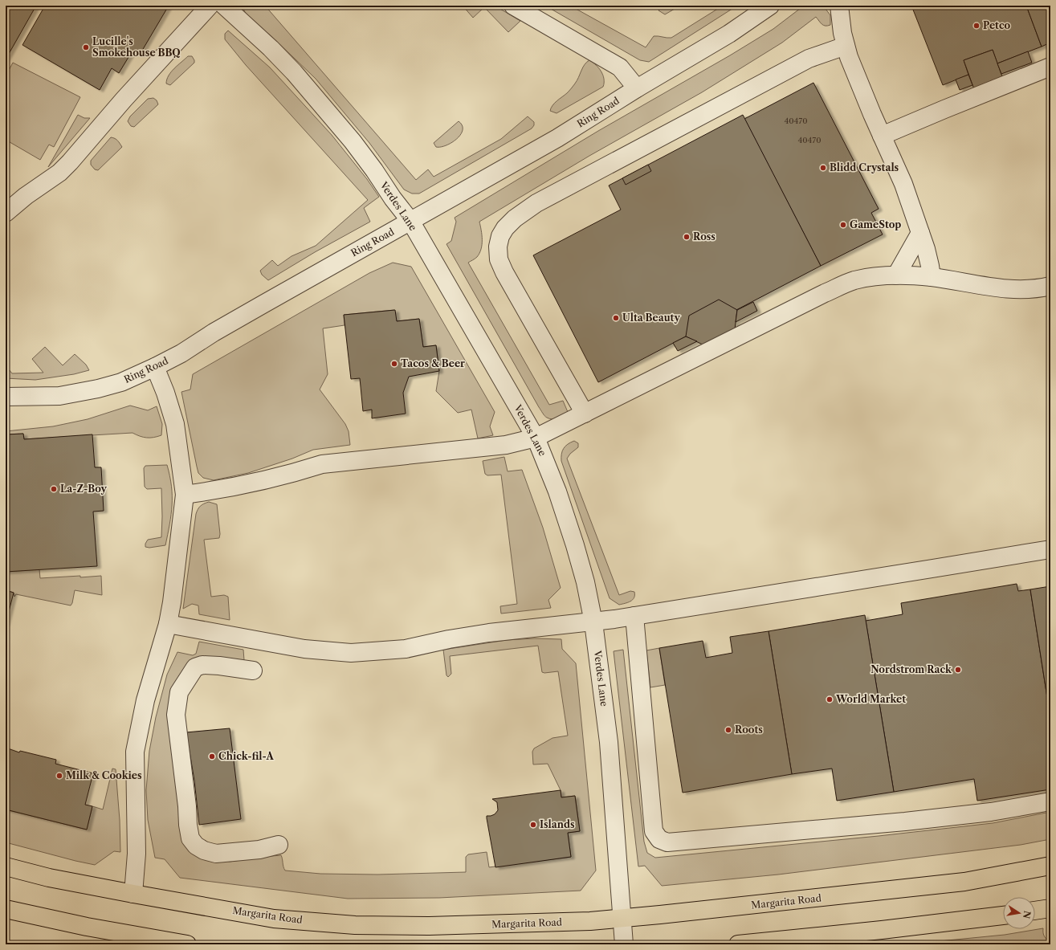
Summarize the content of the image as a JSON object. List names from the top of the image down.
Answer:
{
  "streets": {
    "main road": ["Margarita Road"],
    "street": ["Ring Road", "Verdes Lane"]
  },
  "crossings": [
    ["Ring Road", "Verdes Lane"],
    ["Verdes Lane", "Margarita Road"]
  ],
  "places": [
    "Petco",
    "Lucille's Smokehouse BBQ",
    "Blidd Crystals",
    "GameStop",
    "Ross",
    "Ulta Beauty",
    "Tacos & Beer",
    "La-Z-Boy",
    "Nordstrom Rack",
    "World Market",
    "Roots",
    "Chick-fil-A",
    "Milk & Cookies",
    "Islands"
  ],
  "house_numbers": ["40470", "40470"],
  "north": "right"
}
